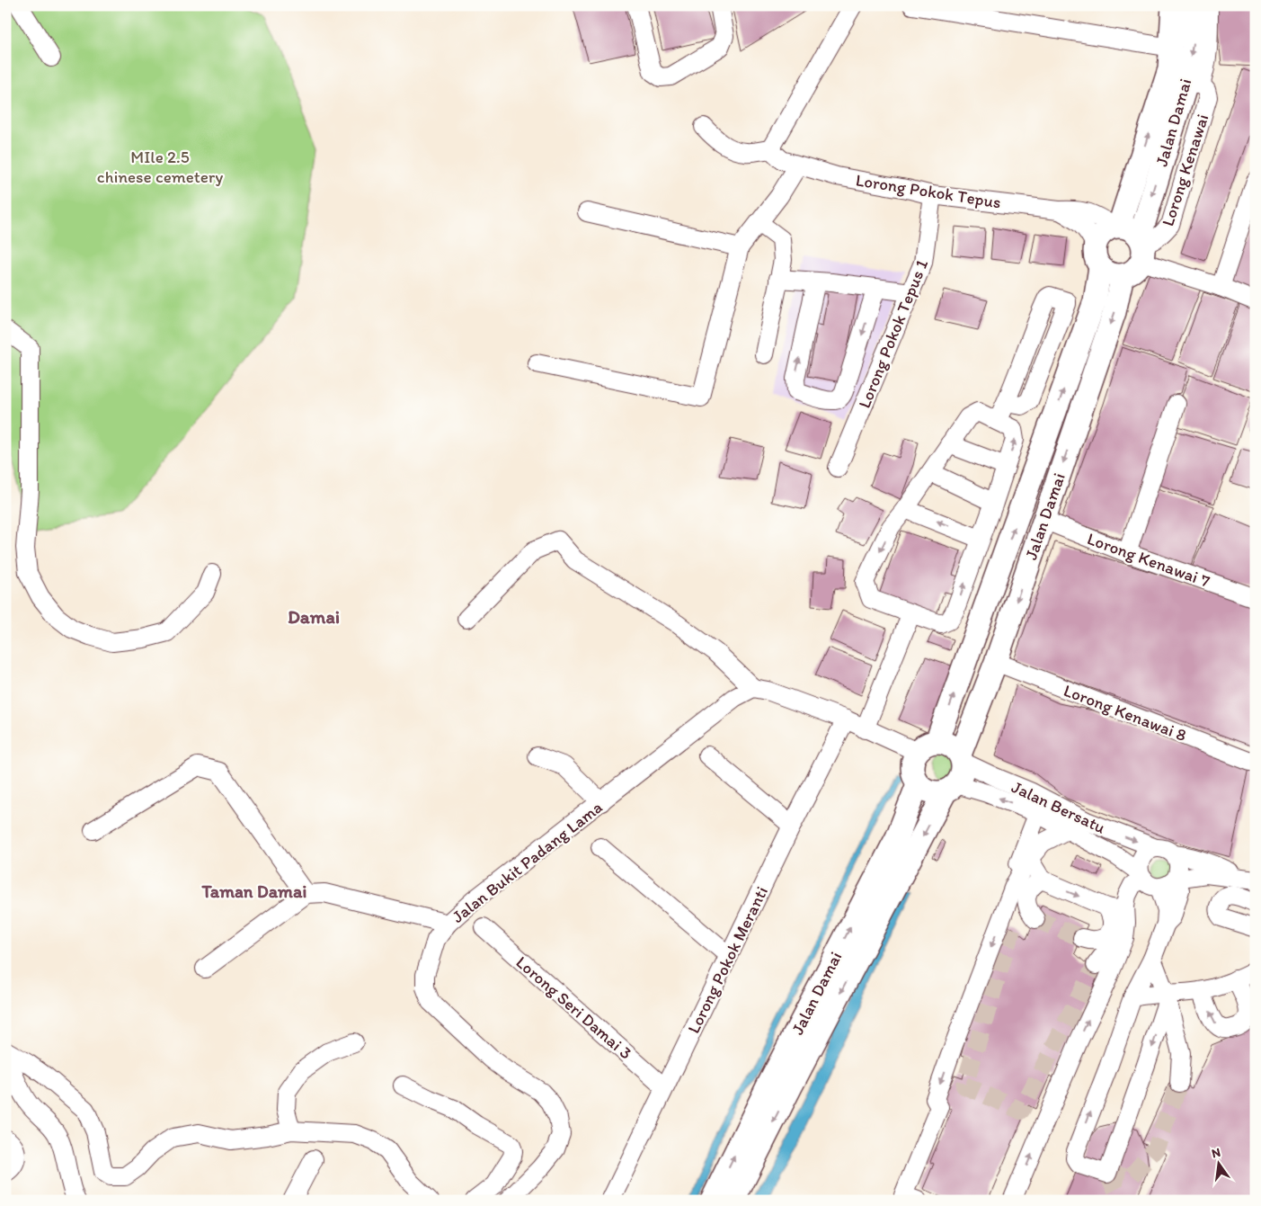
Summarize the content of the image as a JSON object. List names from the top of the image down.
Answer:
{
  "streets": {
    "main road": ["Jalan Damai"],
    "street": [
      "Lorong Pokok Tepus",
      "Lorong Pokok Tepus 1",
      "Lorong Kenawai 7",
      "Lorong Kenawai 8",
      "Jalan Bersatu",
      "Jalan Bukit Padang Lama",
      "Lorong Pokok Meranti",
      "Lorong Seri Damai 3"
    ]
  },
  "crossings": [
    ["Jalan Damai", "Lorong Pokok Tepus"],
    ["Jalan Damai", "Lorong Kenawai 7"],
    ["Jalan Damai", "Lorong Kenawai 8"],
    ["Jalan Damai", "Jalan Bersatu"],
    ["Lorong Pokok Tepus", "Lorong Pokok Tepus 1"],
    ["Lorong Pokok Meranti", "Lorong Seri Damai 3"]
  ],
  "districts": ["Damai", "Taman Damai"],
  "parks": ["MIle 2.5 chinese cemetery"],
  "north": "top"
}
